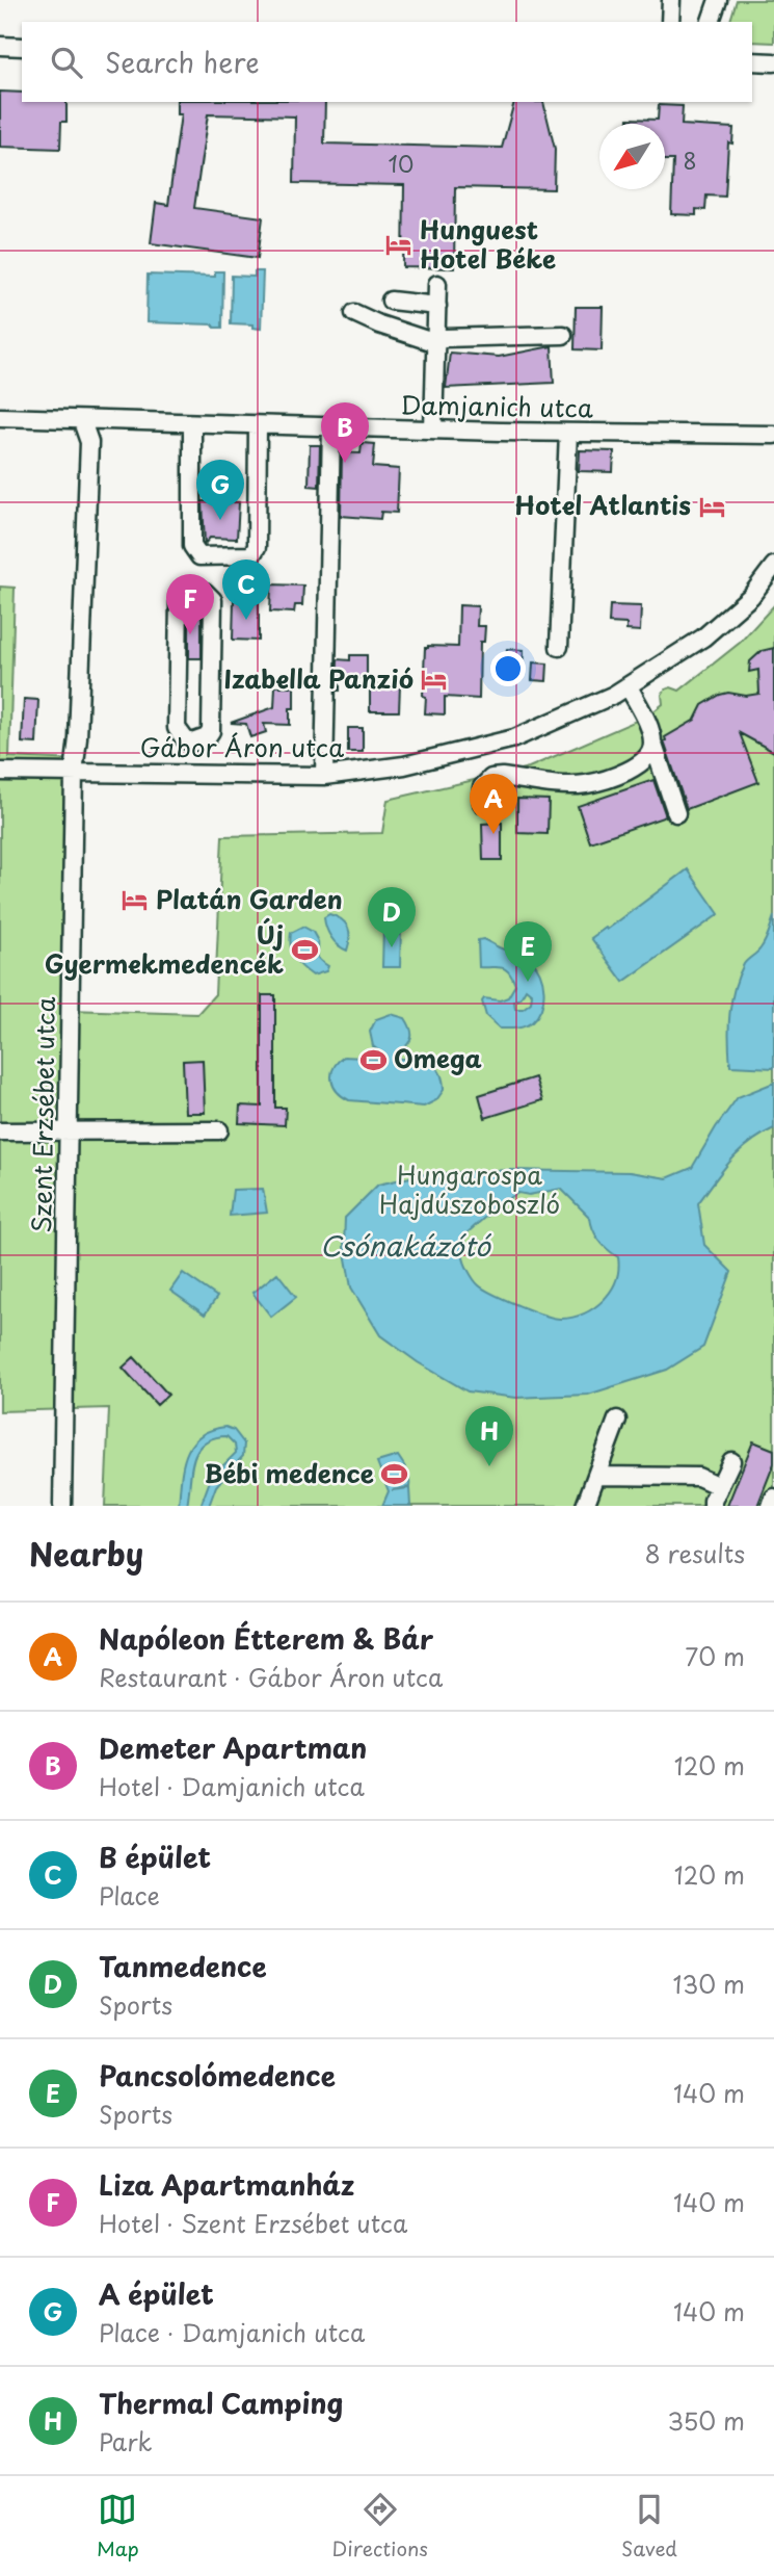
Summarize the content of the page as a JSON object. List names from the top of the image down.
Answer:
{
  "streets": {
    "street": ["Damjanich utca", "Gábor Áron utca", "Szent Erzsébet utca"]
  },
  "crossings": [
    ["Damjanich utca", "Szent Erzsébet utca"],
    ["Gábor Áron utca", "Szent Erzsébet utca"]
  ],
  "water": ["Csónakázótó"],
  "parks": ["Hungarospa Hajdúszoboszló"],
  "places": {
    "hotel": [
      "Hunguest Hotel Béke",
      "Hotel Atlantis",
      "Izabella Panzió",
      "Platán Garden"
    ],
    "sports": ["Új Gyermekmedencék", "Omega", "Bébi medence"]
  },
  "house_numbers": ["8", "10"],
  "north": "bottom left",
  "page": {
    "search": "Search here",
    "pins": [
      "B",
      "G",
      "C",
      "F",
      "A",
      "D",
      "E",
      "H"
    ],
    "heading": ["Nearby", "8 results"],
    "list": [
      {
        "mark": "A",
        "name": "Napóleon Étterem & Bár",
        "note": "Restaurant · Gábor Áron utca",
        "value": "70 m"
      },
      {
        "mark": "B",
        "name": "Demeter Apartman",
        "note": "Hotel · Damjanich utca",
        "value": "120 m"
      },
      {
        "mark": "C",
        "name": "B épület",
        "note": "Place",
        "value": "120 m"
      },
      {
        "mark": "D",
        "name": "Tanmedence",
        "note": "Sports",
        "value": "130 m"
      },
      {
        "mark": "E",
        "name": "Pancsolómedence",
        "note": "Sports",
        "value": "140 m"
      },
      {
        "mark": "F",
        "name": "Liza Apartmanház",
        "note": "Hotel · Szent Erzsébet utca",
        "value": "140 m"
      },
      {
        "mark": "G",
        "name": "A épület",
        "note": "Place · Damjanich utca",
        "value": "140 m"
      },
      {
        "mark": "H",
        "name": "Thermal Camping",
        "note": "Park",
        "value": "350 m"
      }
    ],
    "nav": ["Map", "Directions", "Saved"]
  }
}
